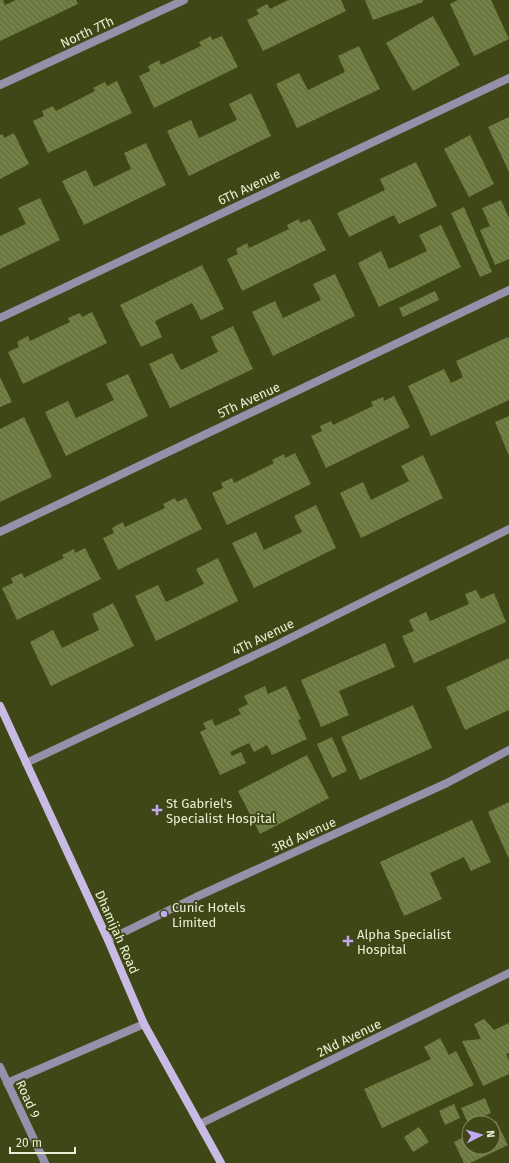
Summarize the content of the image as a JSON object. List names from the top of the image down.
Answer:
{
  "streets": {
    "main road": ["Dhamijah Road"],
    "street": [
      "North 7Th",
      "6Th Avenue",
      "5Th Avenue",
      "4Th Avenue",
      "3Rd Avenue",
      "2Nd Avenue",
      "Road 9"
    ]
  },
  "crossings": [
    ["4Th Avenue", "Dhamijah Road"],
    ["3Rd Avenue", "Dhamijah Road"],
    ["Dhamijah Road", "2Nd Avenue"]
  ],
  "places": {
    "health": ["St Gabriel's Specialist Hospital", "Alpha Specialist Hospital"],
    "other": ["Cunic Hotels Limited"]
  },
  "scale_bar": "20 m",
  "north": "right"
}
